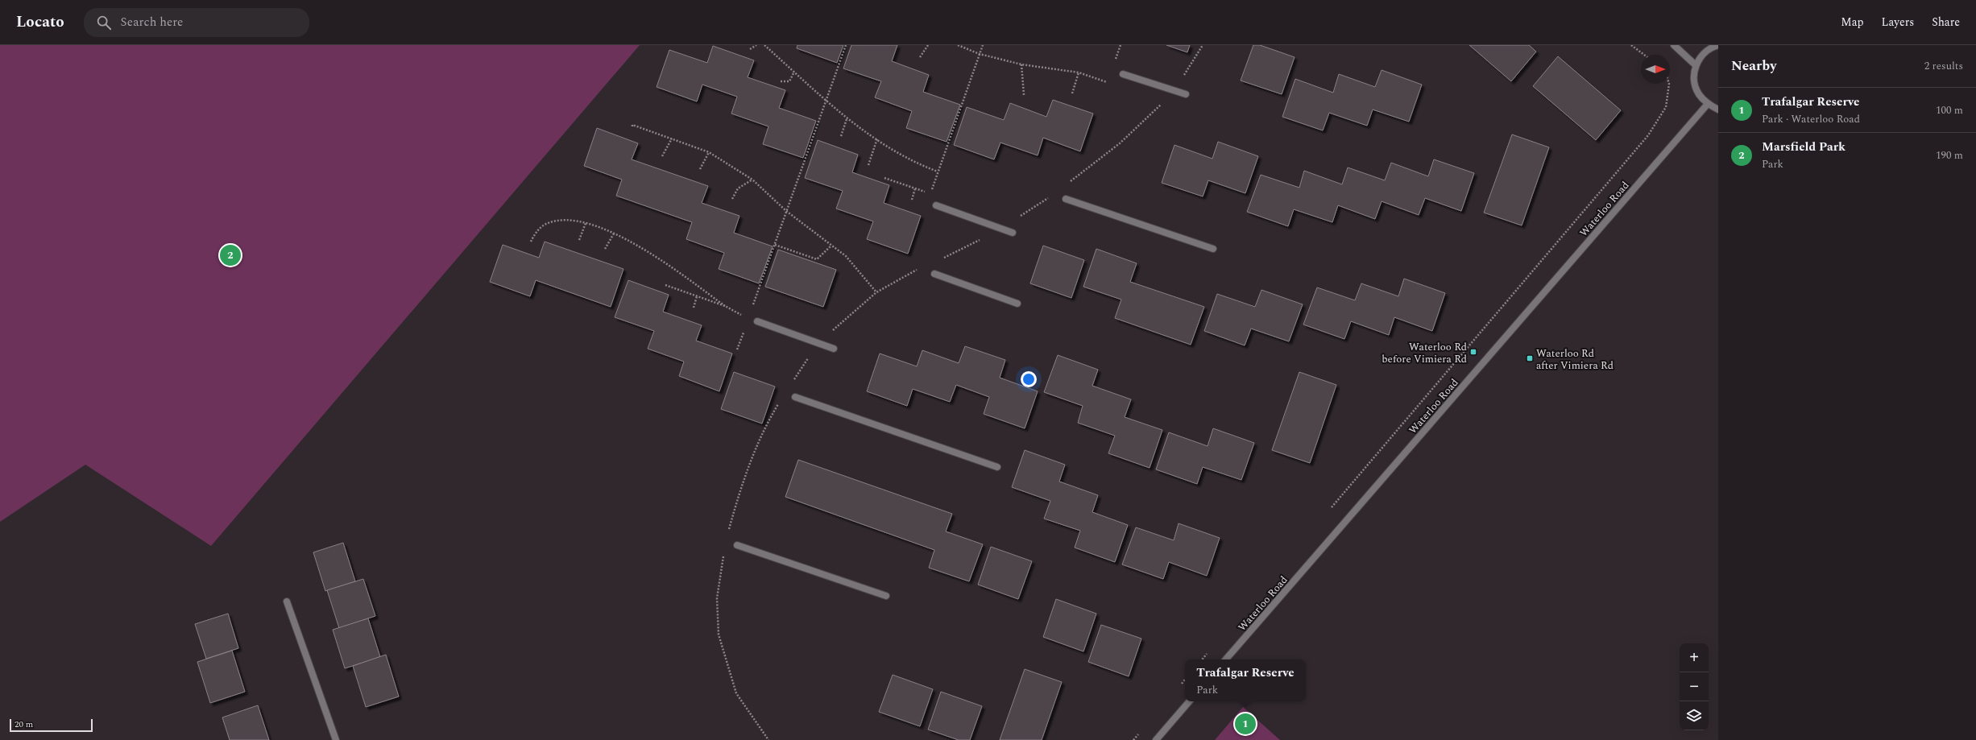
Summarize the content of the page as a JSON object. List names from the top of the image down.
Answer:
{
  "streets": {
    "street": ["Waterloo Road"]
  },
  "places": {
    "transit": ["Waterloo Rd before Vimiera Rd", "Waterloo Rd after Vimiera Rd"]
  },
  "scale_bar": "20 m",
  "north": "right",
  "page": {
    "header": "Locato",
    "search": "Search here",
    "nav": ["Map", "Layers", "Share"],
    "heading": ["Nearby", "2 results"],
    "list": [
      {
        "mark": "1",
        "name": "Trafalgar Reserve",
        "note": "Park · Waterloo Road",
        "value": "100 m"
      },
      {
        "mark": "2",
        "name": "Marsfield Park",
        "note": "Park",
        "value": "190 m"
      }
    ],
    "pins": ["2", "1"],
    "map_buttons": ["+", "−"],
    "popup": ["Trafalgar Reserve", "Park"],
    "scale": "20 m"
  }
}
